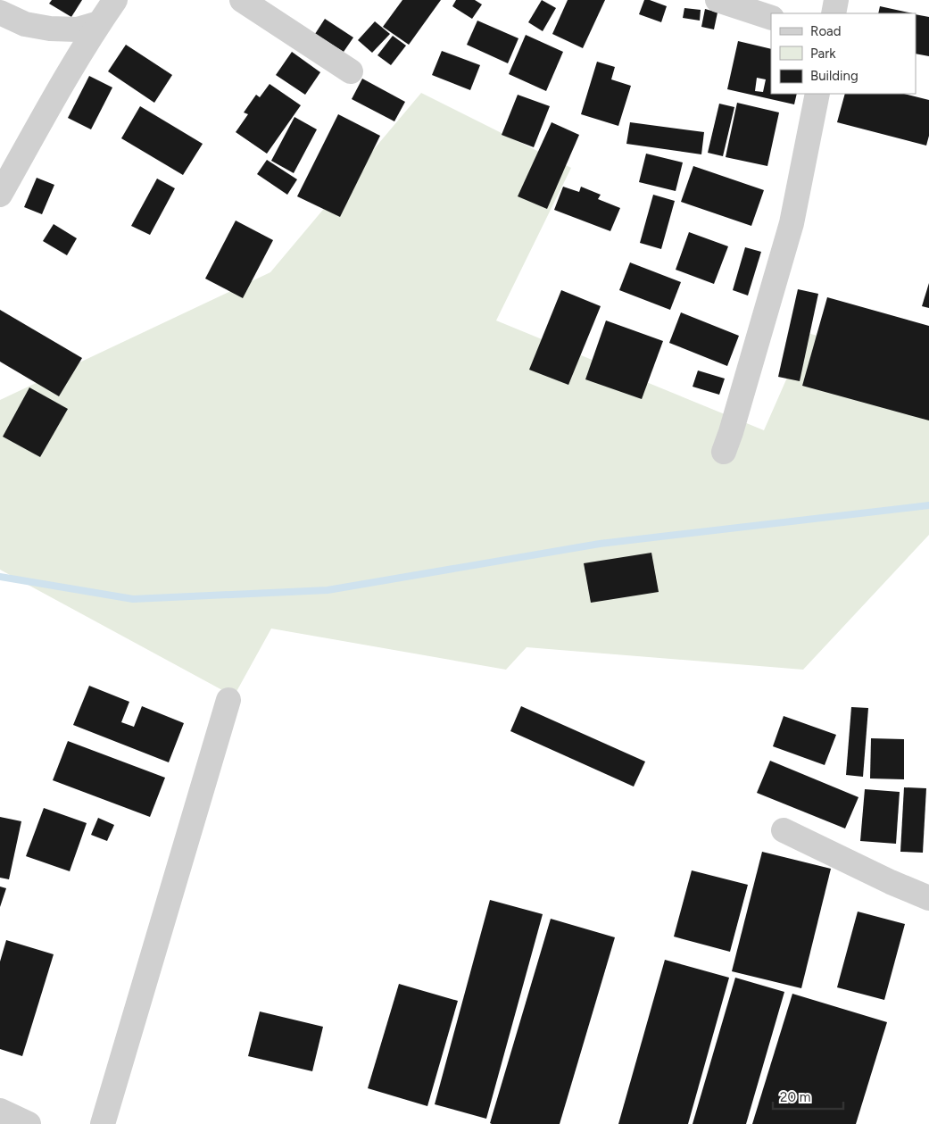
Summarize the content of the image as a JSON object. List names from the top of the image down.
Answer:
{
  "legend": ["Road", "Park", "Building"],
  "scale_bar": "20 m"
}
